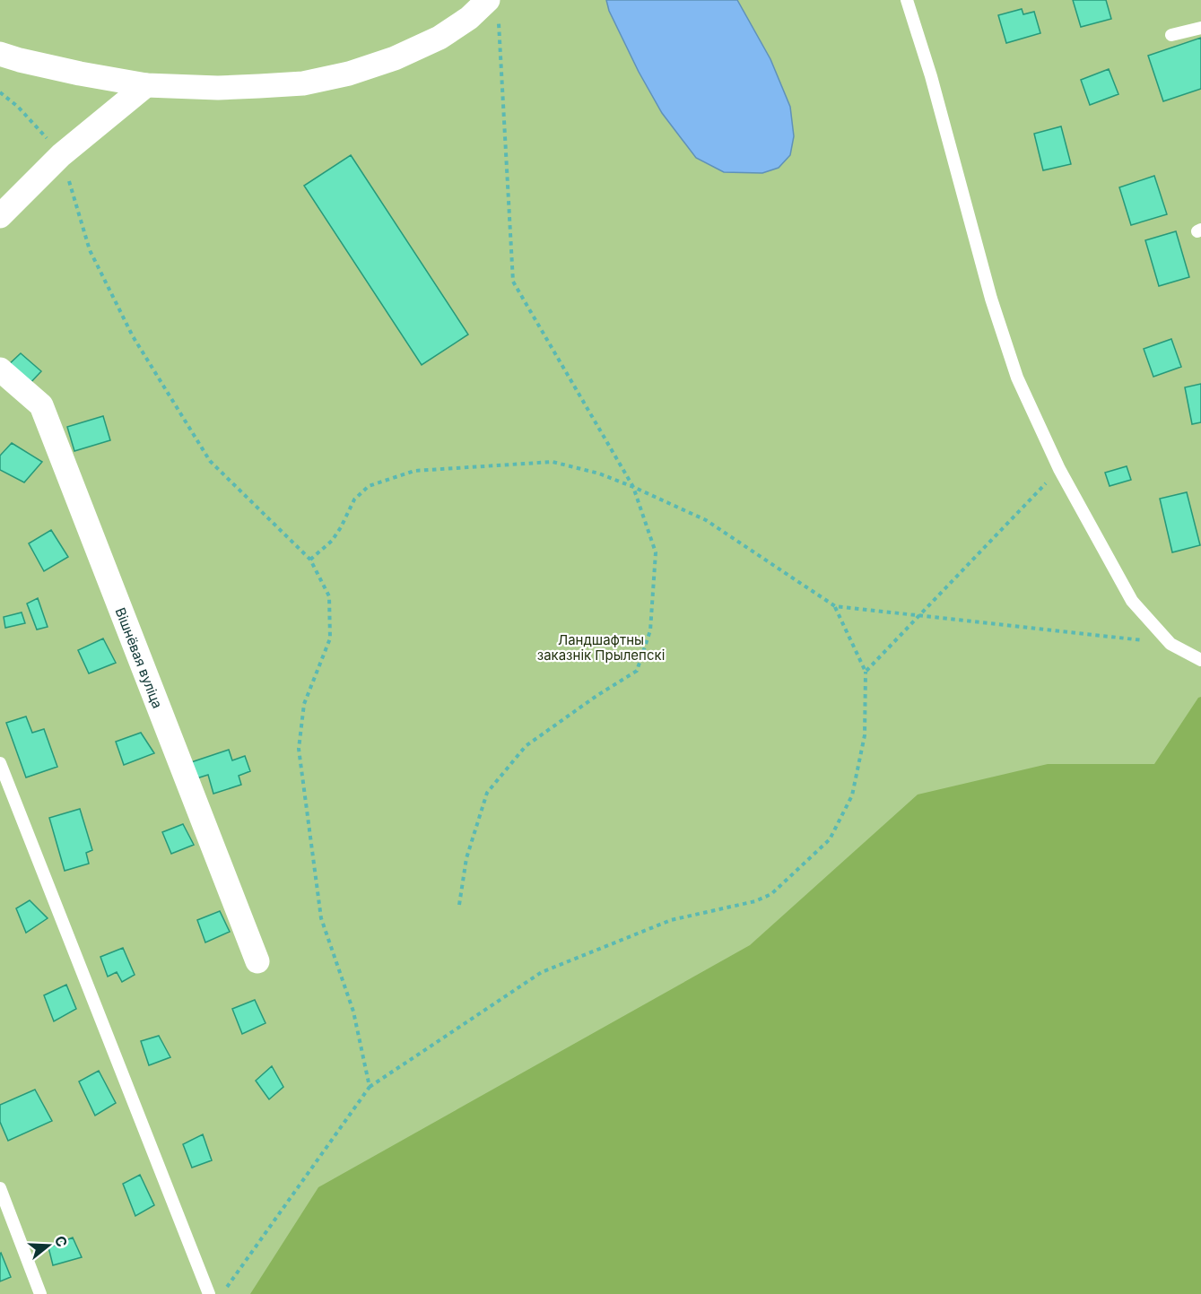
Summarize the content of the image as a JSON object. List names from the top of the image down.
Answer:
{
  "streets": {
    "street": ["Вішнёвая вуліца"]
  },
  "parks": ["Ландшафтны заказнік Прылепскі"],
  "north": "right"
}
